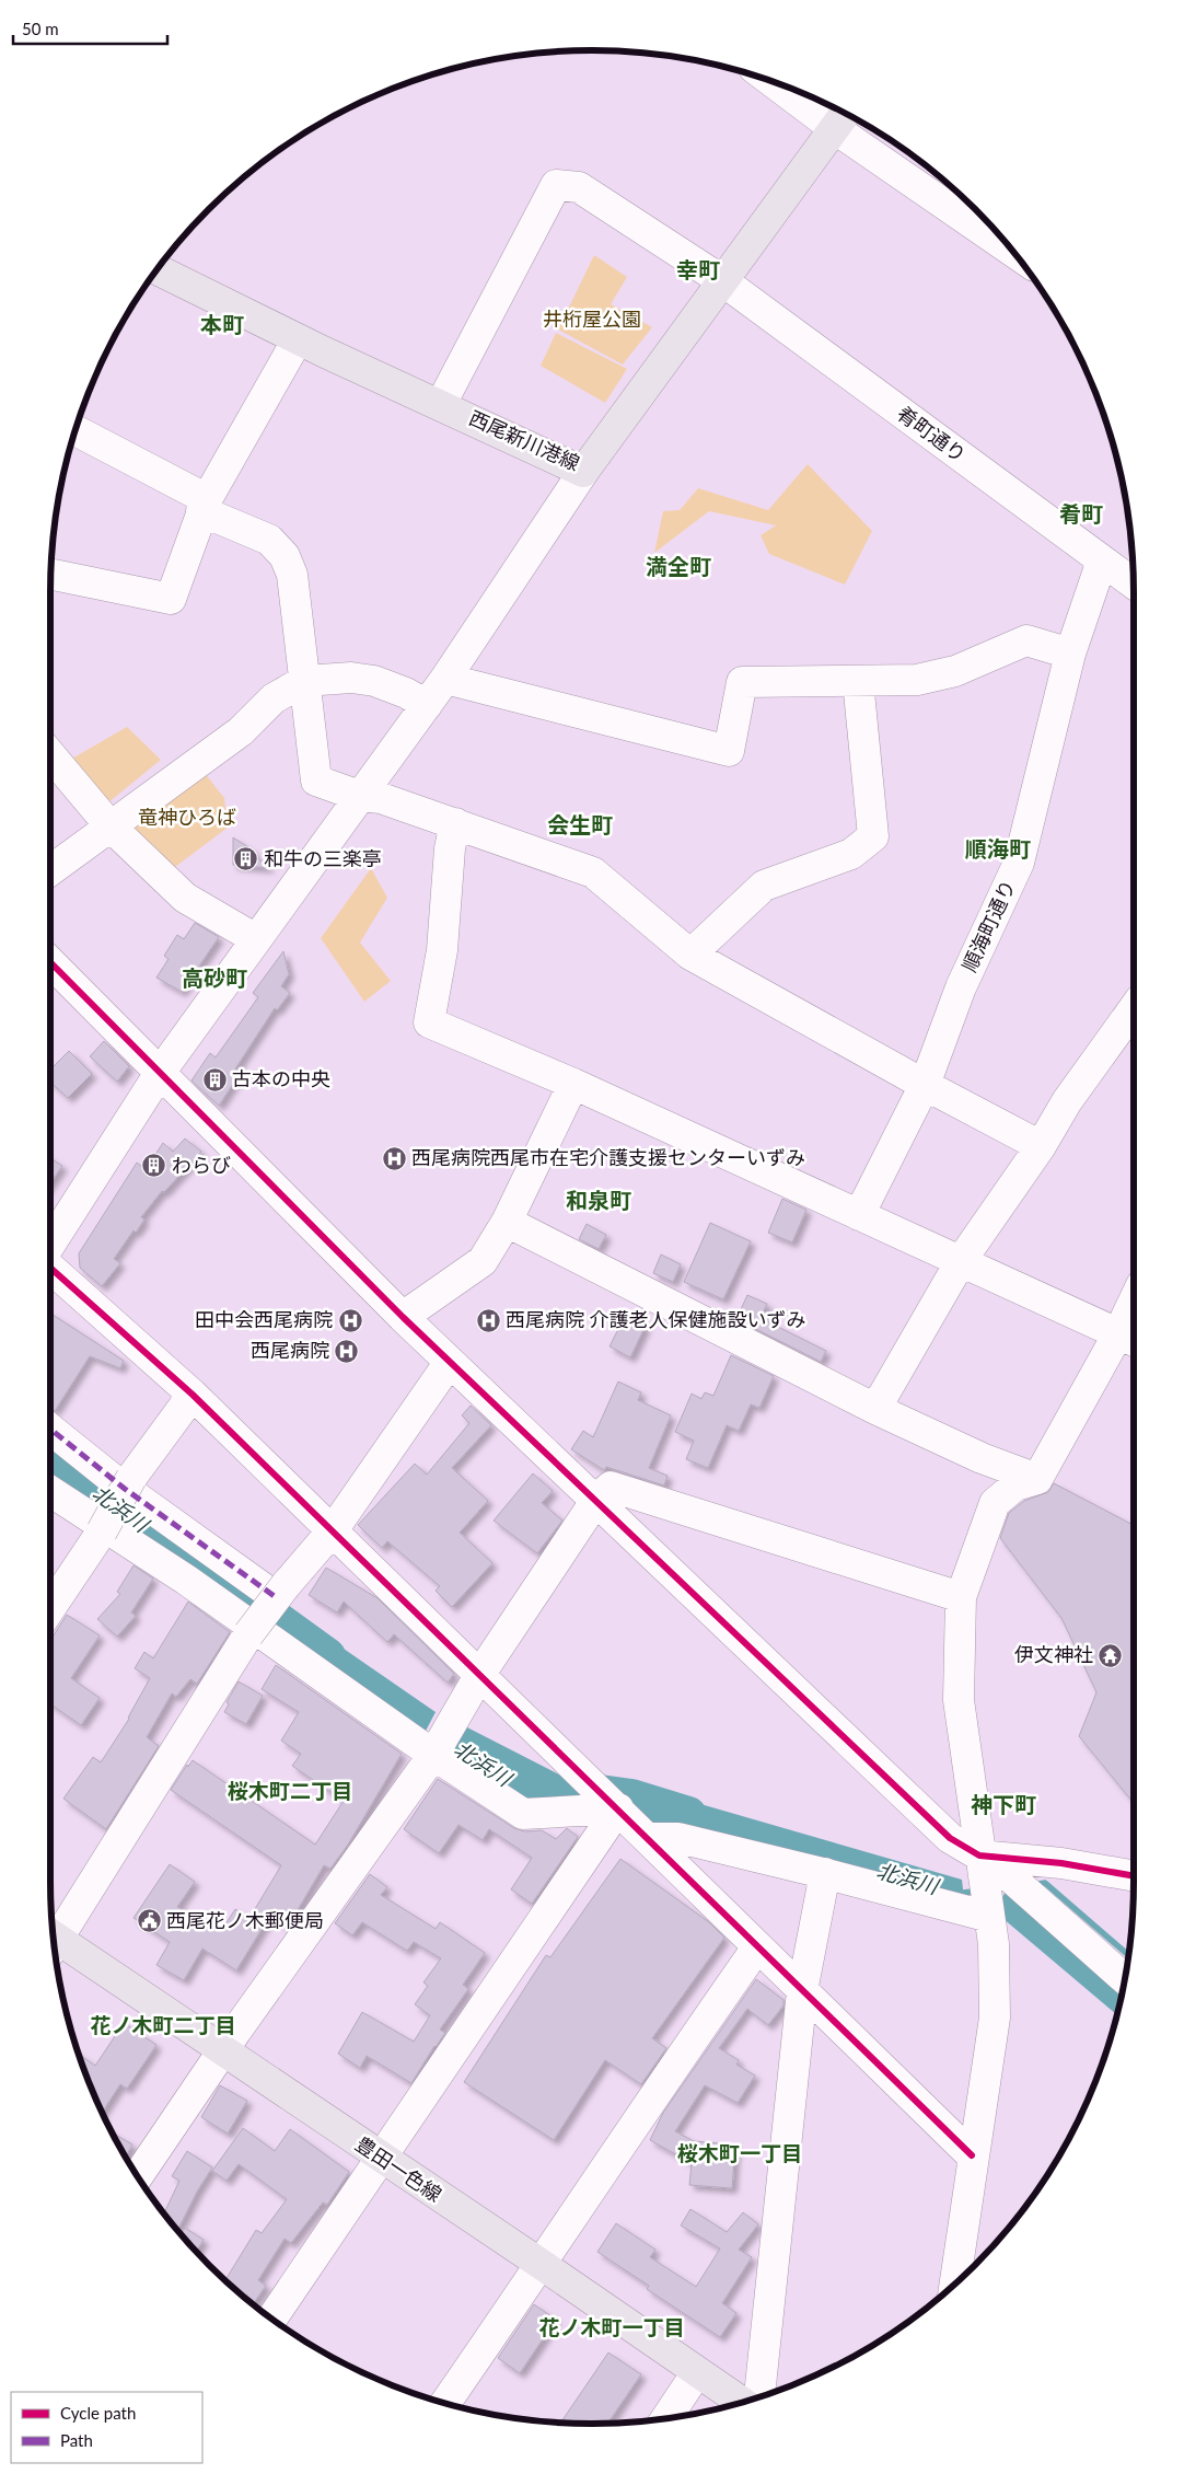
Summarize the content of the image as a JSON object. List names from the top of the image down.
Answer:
{
  "streets": {
    "main road": ["西尾新川港線", "豊田一色線"],
    "street": ["肴町通り", "順海町通り"]
  },
  "crossings": [
    ["肴町通り", "西尾新川港線"],
    ["肴町通り", "順海町通り"]
  ],
  "districts": [
    "幸町",
    "本町",
    "肴町",
    "満全町",
    "会生町",
    "順海町",
    "高砂町",
    "和泉町",
    "桜木町二丁目",
    "神下町",
    "花ノ木町二丁目",
    "桜木町一丁目",
    "花ノ木町一丁目"
  ],
  "water": ["北浜川"],
  "parks": ["井桁屋公園", "竜神ひろば"],
  "places": {
    "building": ["和牛の三楽亭", "古本の中央", "わらび"],
    "hospital": [
      "西尾病院西尾市在宅介護支援センターいずみ",
      "田中会西尾病院",
      "西尾病院 介護老人保健施設いずみ",
      "西尾病院"
    ],
    "temple": ["伊文神社"],
    "public building": ["西尾花ノ木郵便局"]
  },
  "legend": ["Cycle path", "Path"],
  "scale_bar": "50 m"
}
